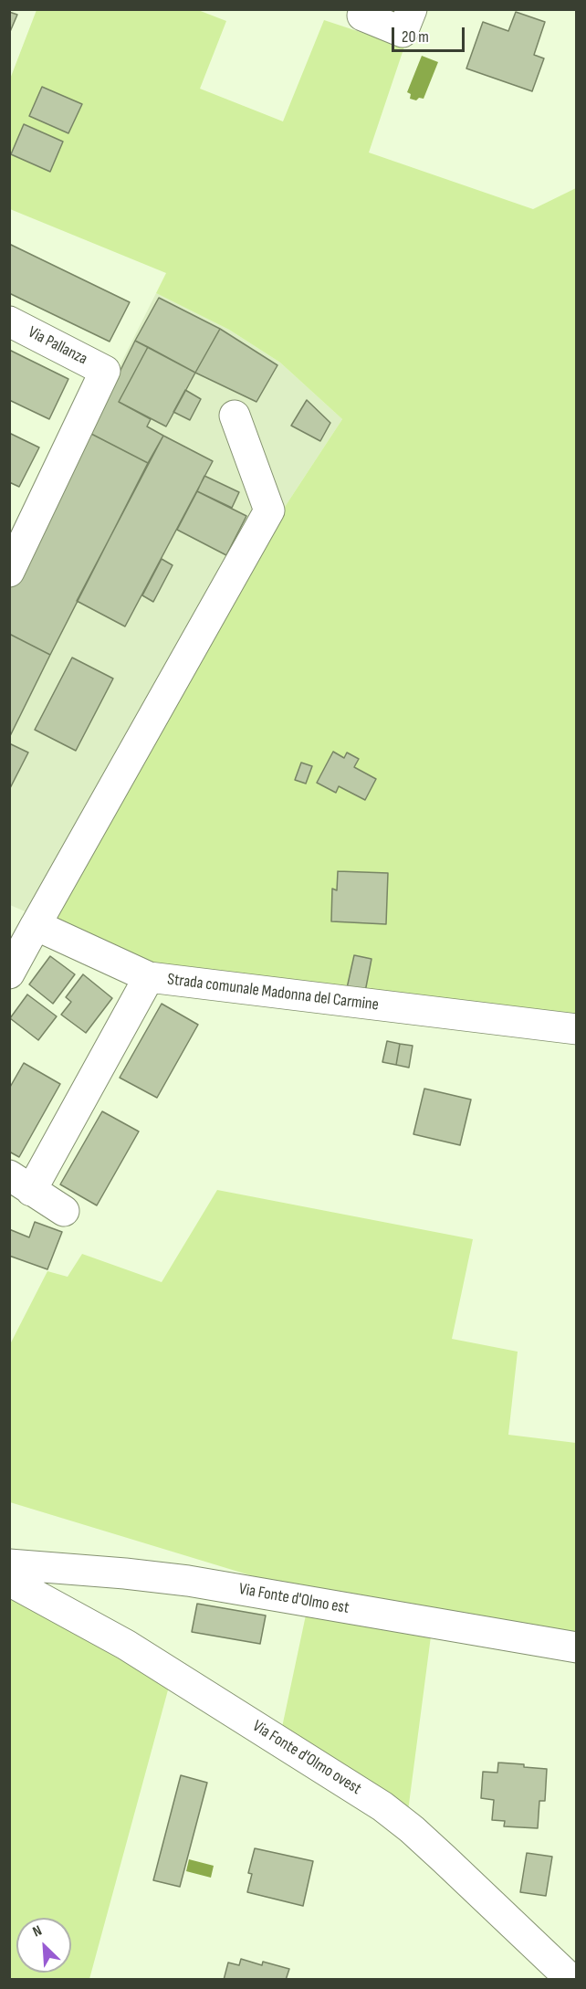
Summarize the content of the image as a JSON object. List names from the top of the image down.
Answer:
{
  "streets": {
    "street": [
      "Via Pallanza",
      "Strada comunale Madonna del Carmine",
      "Via Fonte d'Olmo est",
      "Via Fonte d'Olmo ovest"
    ]
  },
  "scale_bar": "20 m",
  "north": "top left"
}
